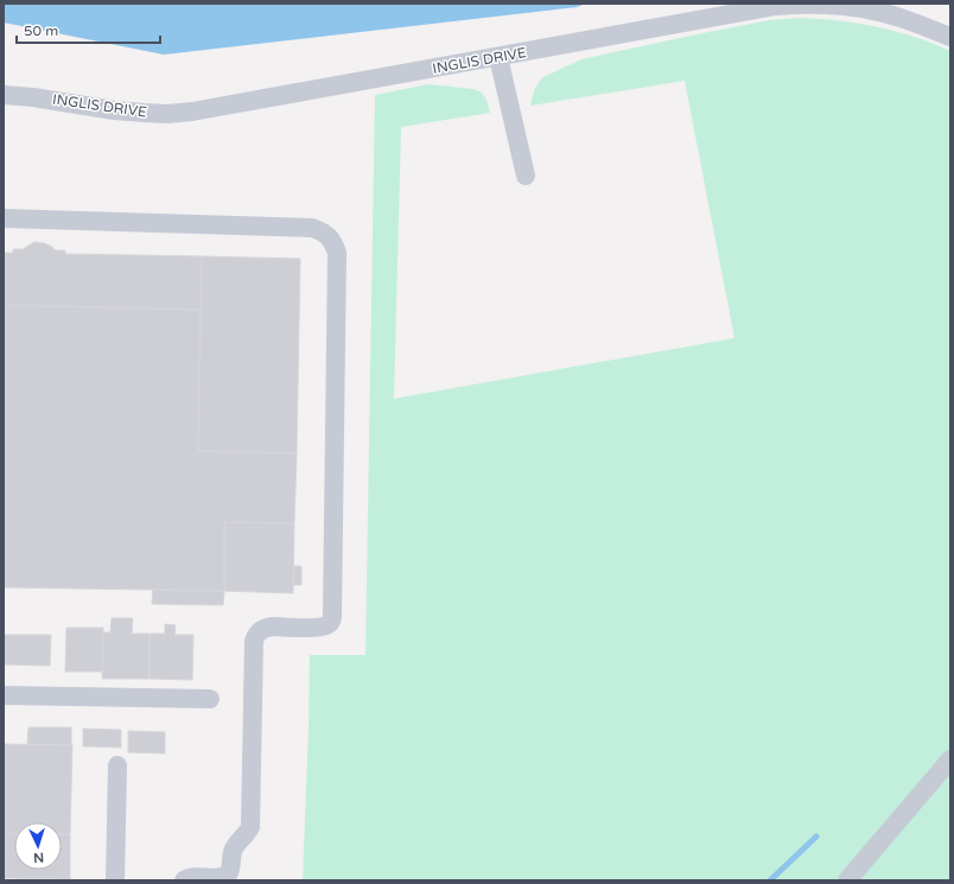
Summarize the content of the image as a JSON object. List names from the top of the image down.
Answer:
{
  "streets": {
    "street": ["INGLIS DRIVE"]
  },
  "scale_bar": "50 m",
  "north": "bottom"
}
